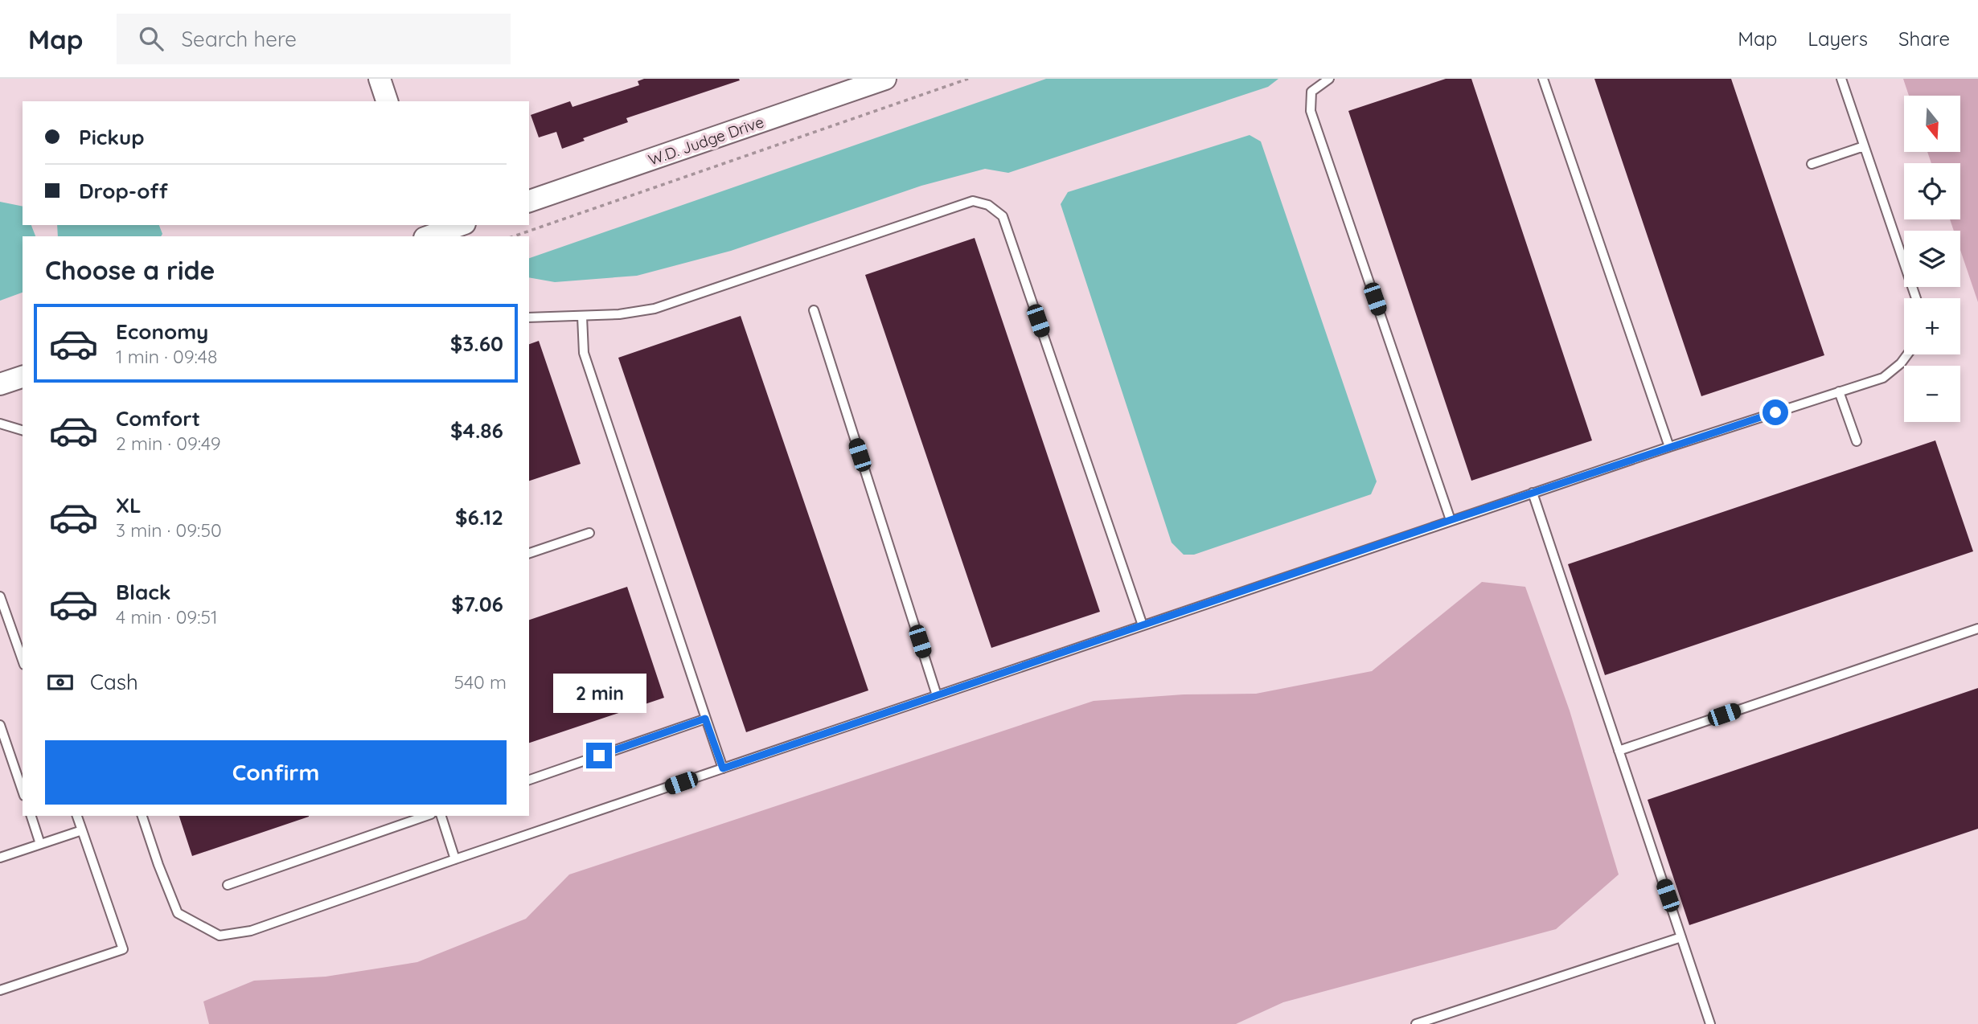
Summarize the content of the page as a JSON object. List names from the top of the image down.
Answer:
{
  "streets": {
    "street": ["W.D. Judge Drive"]
  },
  "north": "bottom",
  "page": {
    "header": "Map",
    "search": "Search here",
    "nav": ["Map", "Layers", "Share"],
    "map_buttons": ["+", "−"],
    "banner": ["Pickup", "Drop-off"],
    "heading": "Choose a ride",
    "list": [
      {
        "name": "Economy",
        "note": "1 min · 09:48",
        "value": "$3.60"
      },
      {
        "name": "Comfort",
        "note": "2 min · 09:49",
        "value": "$4.86"
      },
      {
        "name": "XL",
        "note": "3 min · 09:50",
        "value": "$6.12"
      },
      {
        "name": "Black",
        "note": "4 min · 09:51",
        "value": "$7.06"
      }
    ],
    "pay": ["Cash", "540 m"],
    "bubble": "2 min",
    "buttons": "Confirm"
  }
}
